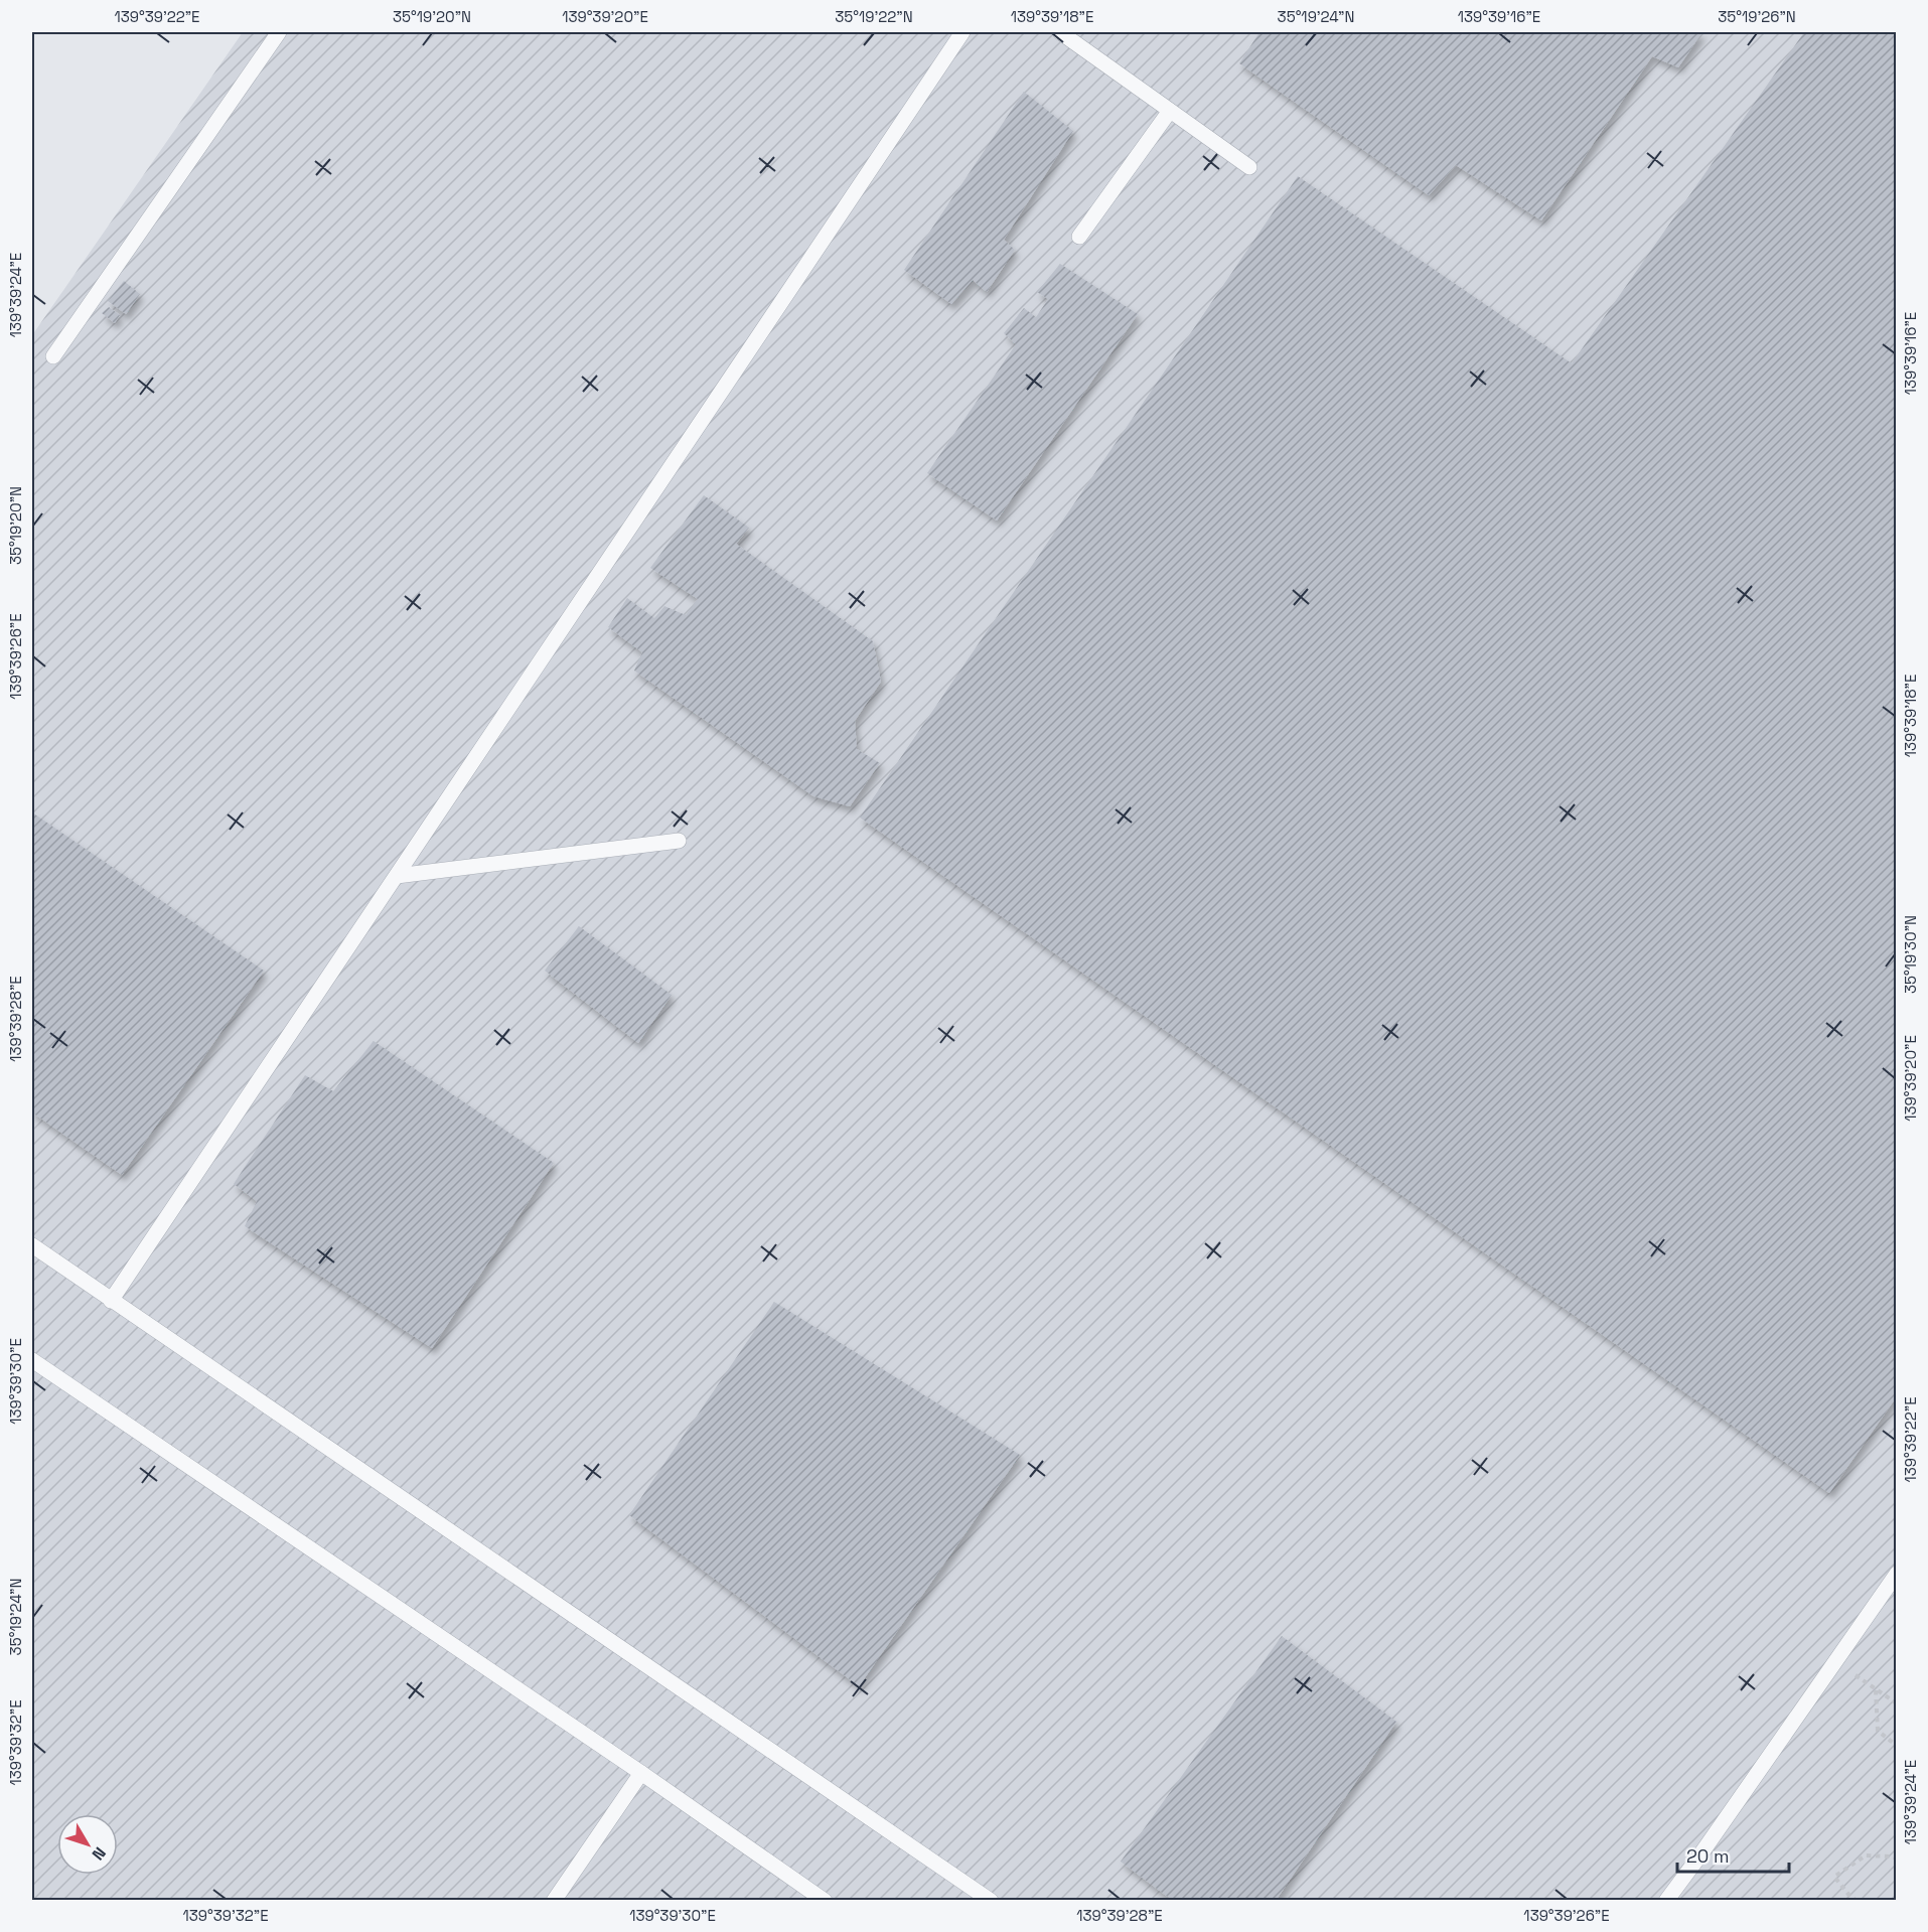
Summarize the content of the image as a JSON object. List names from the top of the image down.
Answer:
{
  "scale_bar": "20 m",
  "north": "bottom right",
  "coordinates": [
    "139°39'22\"E",
    "35°19'20\"N",
    "139°39'20\"E",
    "35°19'22\"N",
    "139°39'18\"E",
    "35°19'24\"N",
    "139°39'16\"E",
    "35°19'26\"N",
    "139°39'24\"E",
    "139°39'26\"E",
    "35°19'30\"N",
    "139°39'28\"E",
    "139°39'30\"E",
    "139°39'32\"E"
  ]
}
